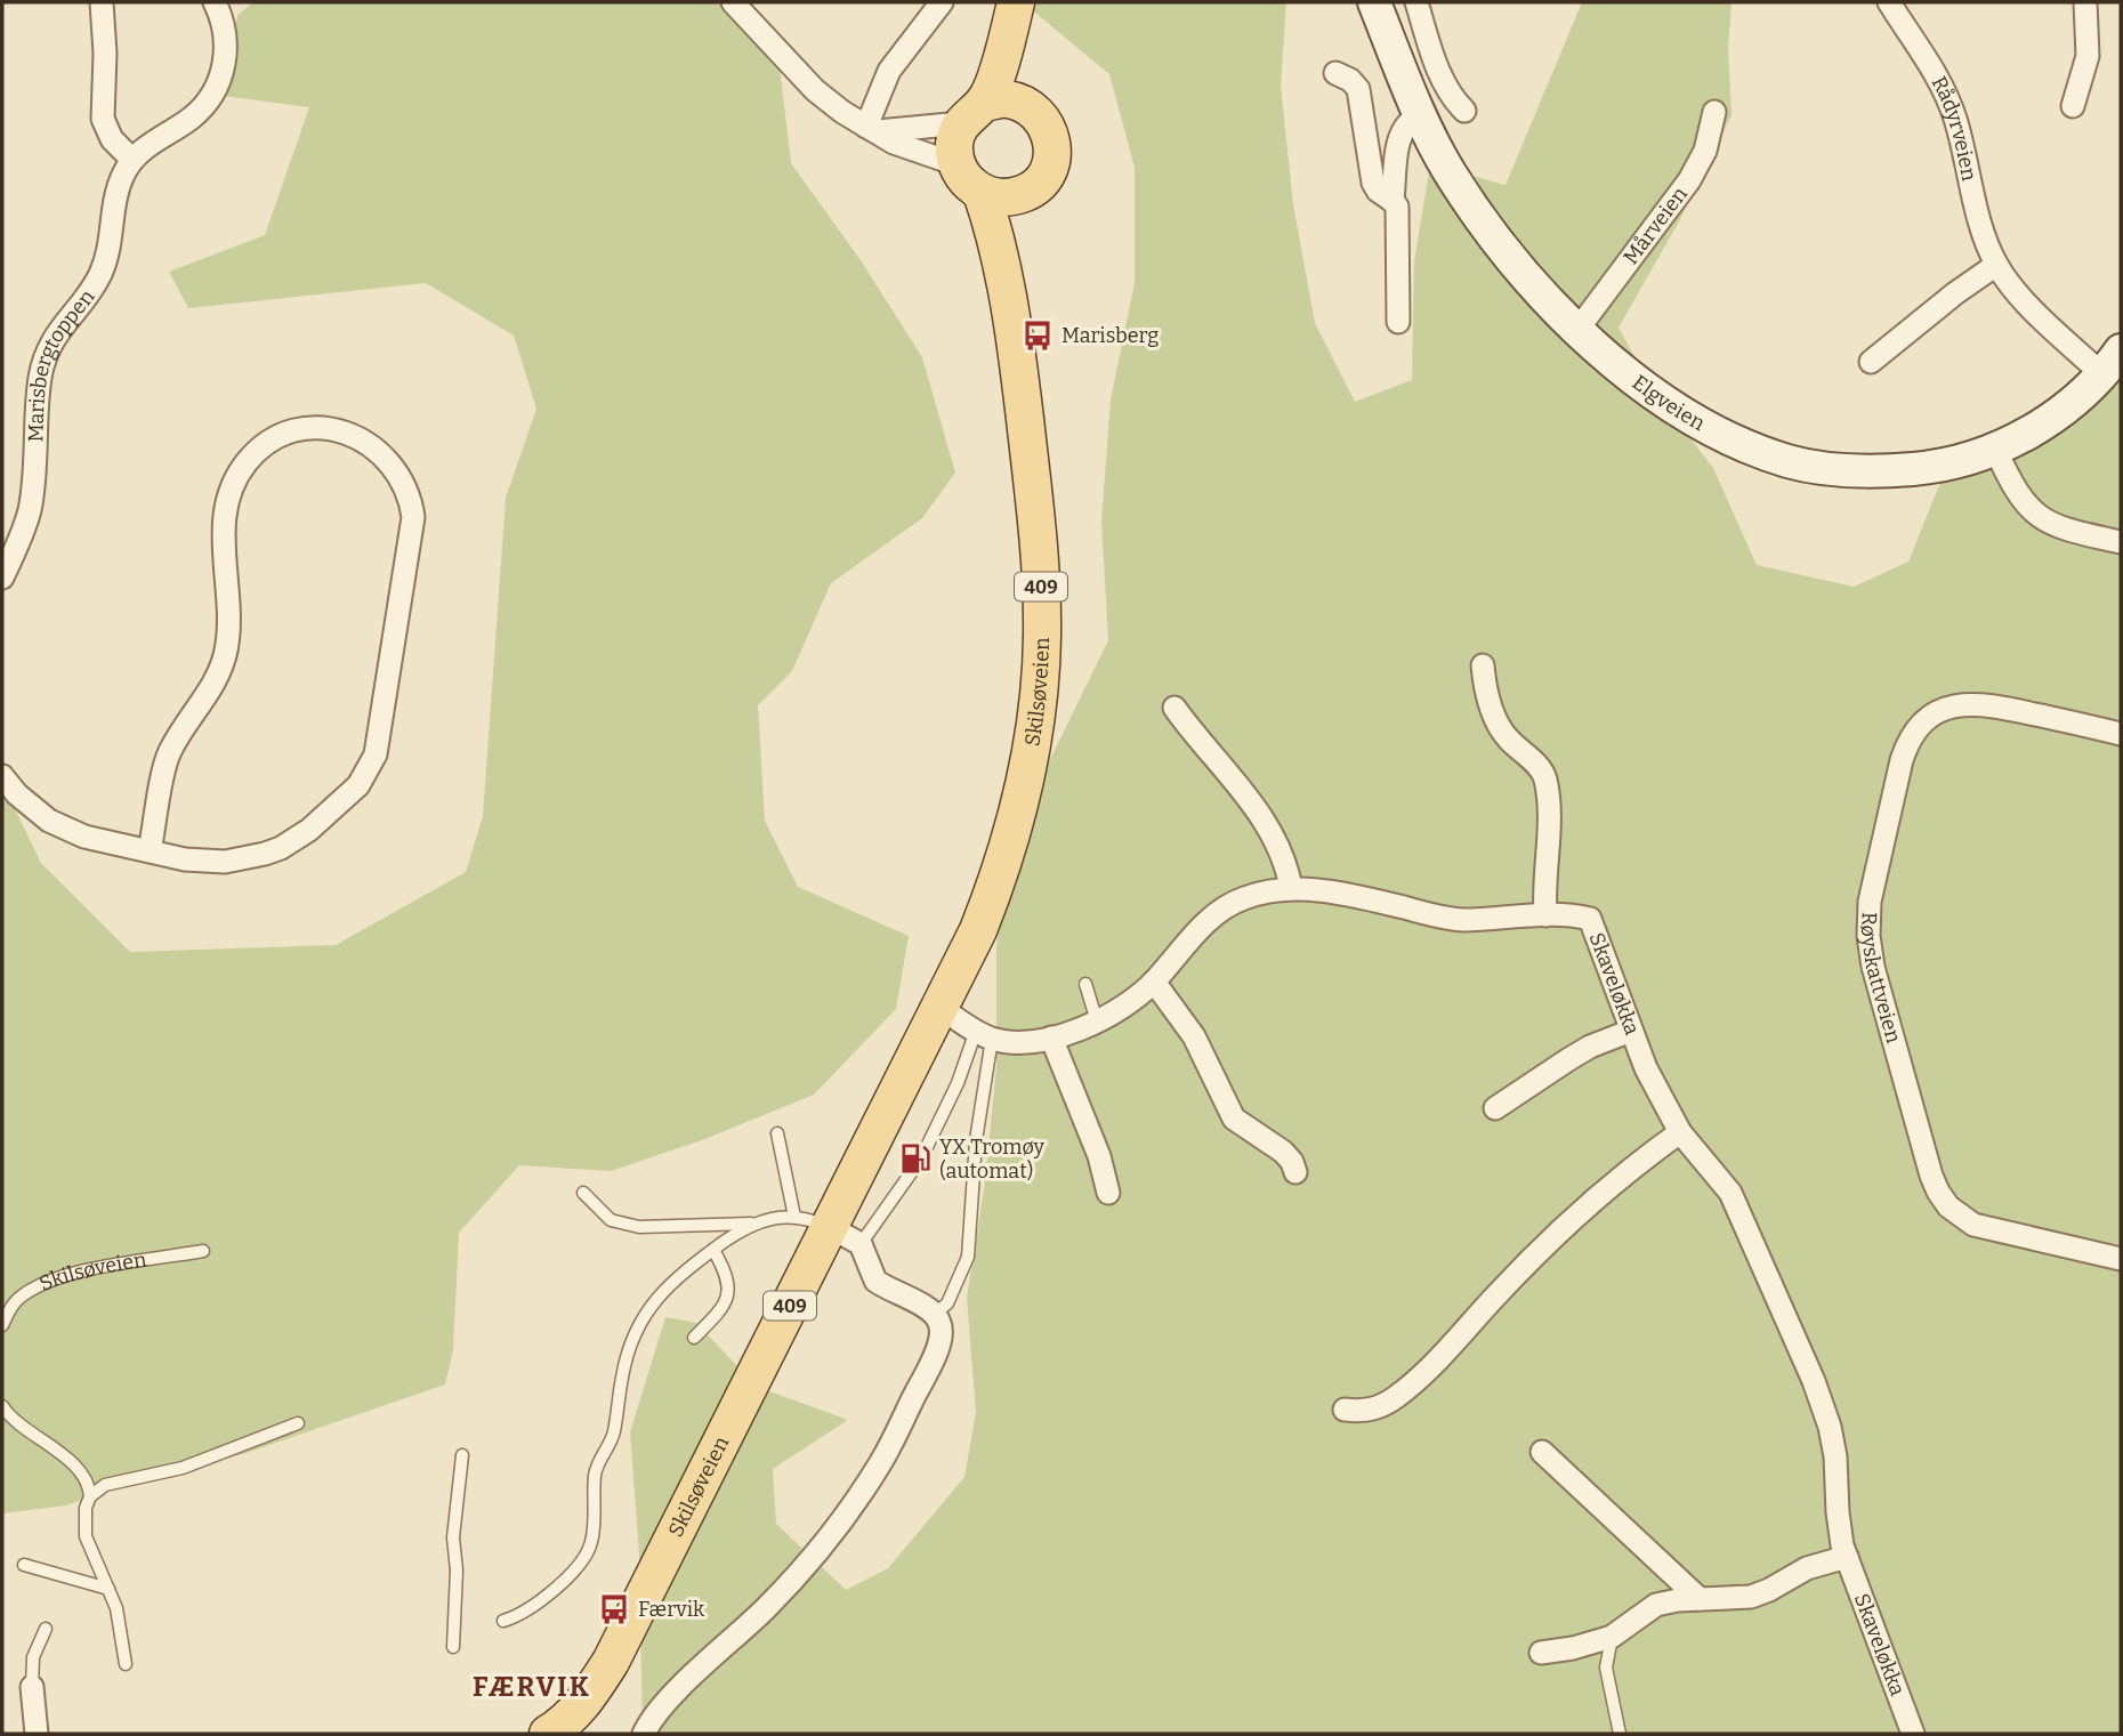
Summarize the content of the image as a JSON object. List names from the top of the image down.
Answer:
{
  "streets": {
    "main road": ["Elgveien", "409", "Skilsøveien"],
    "street": [
      "Rådyrveien",
      "Mårveien",
      "Marisbergtoppen",
      "Røyskattveien",
      "Skaveløkka"
    ]
  },
  "crossings": [
    ["Rådyrveien", "Elgveien"],
    ["Mårveien", "Elgveien"]
  ],
  "districts": ["FÆRVIK"],
  "places": {
    "bus stop": ["Marisberg", "Færvik"],
    "fuel station": ["YX Tromøy (automat)"]
  }
}
